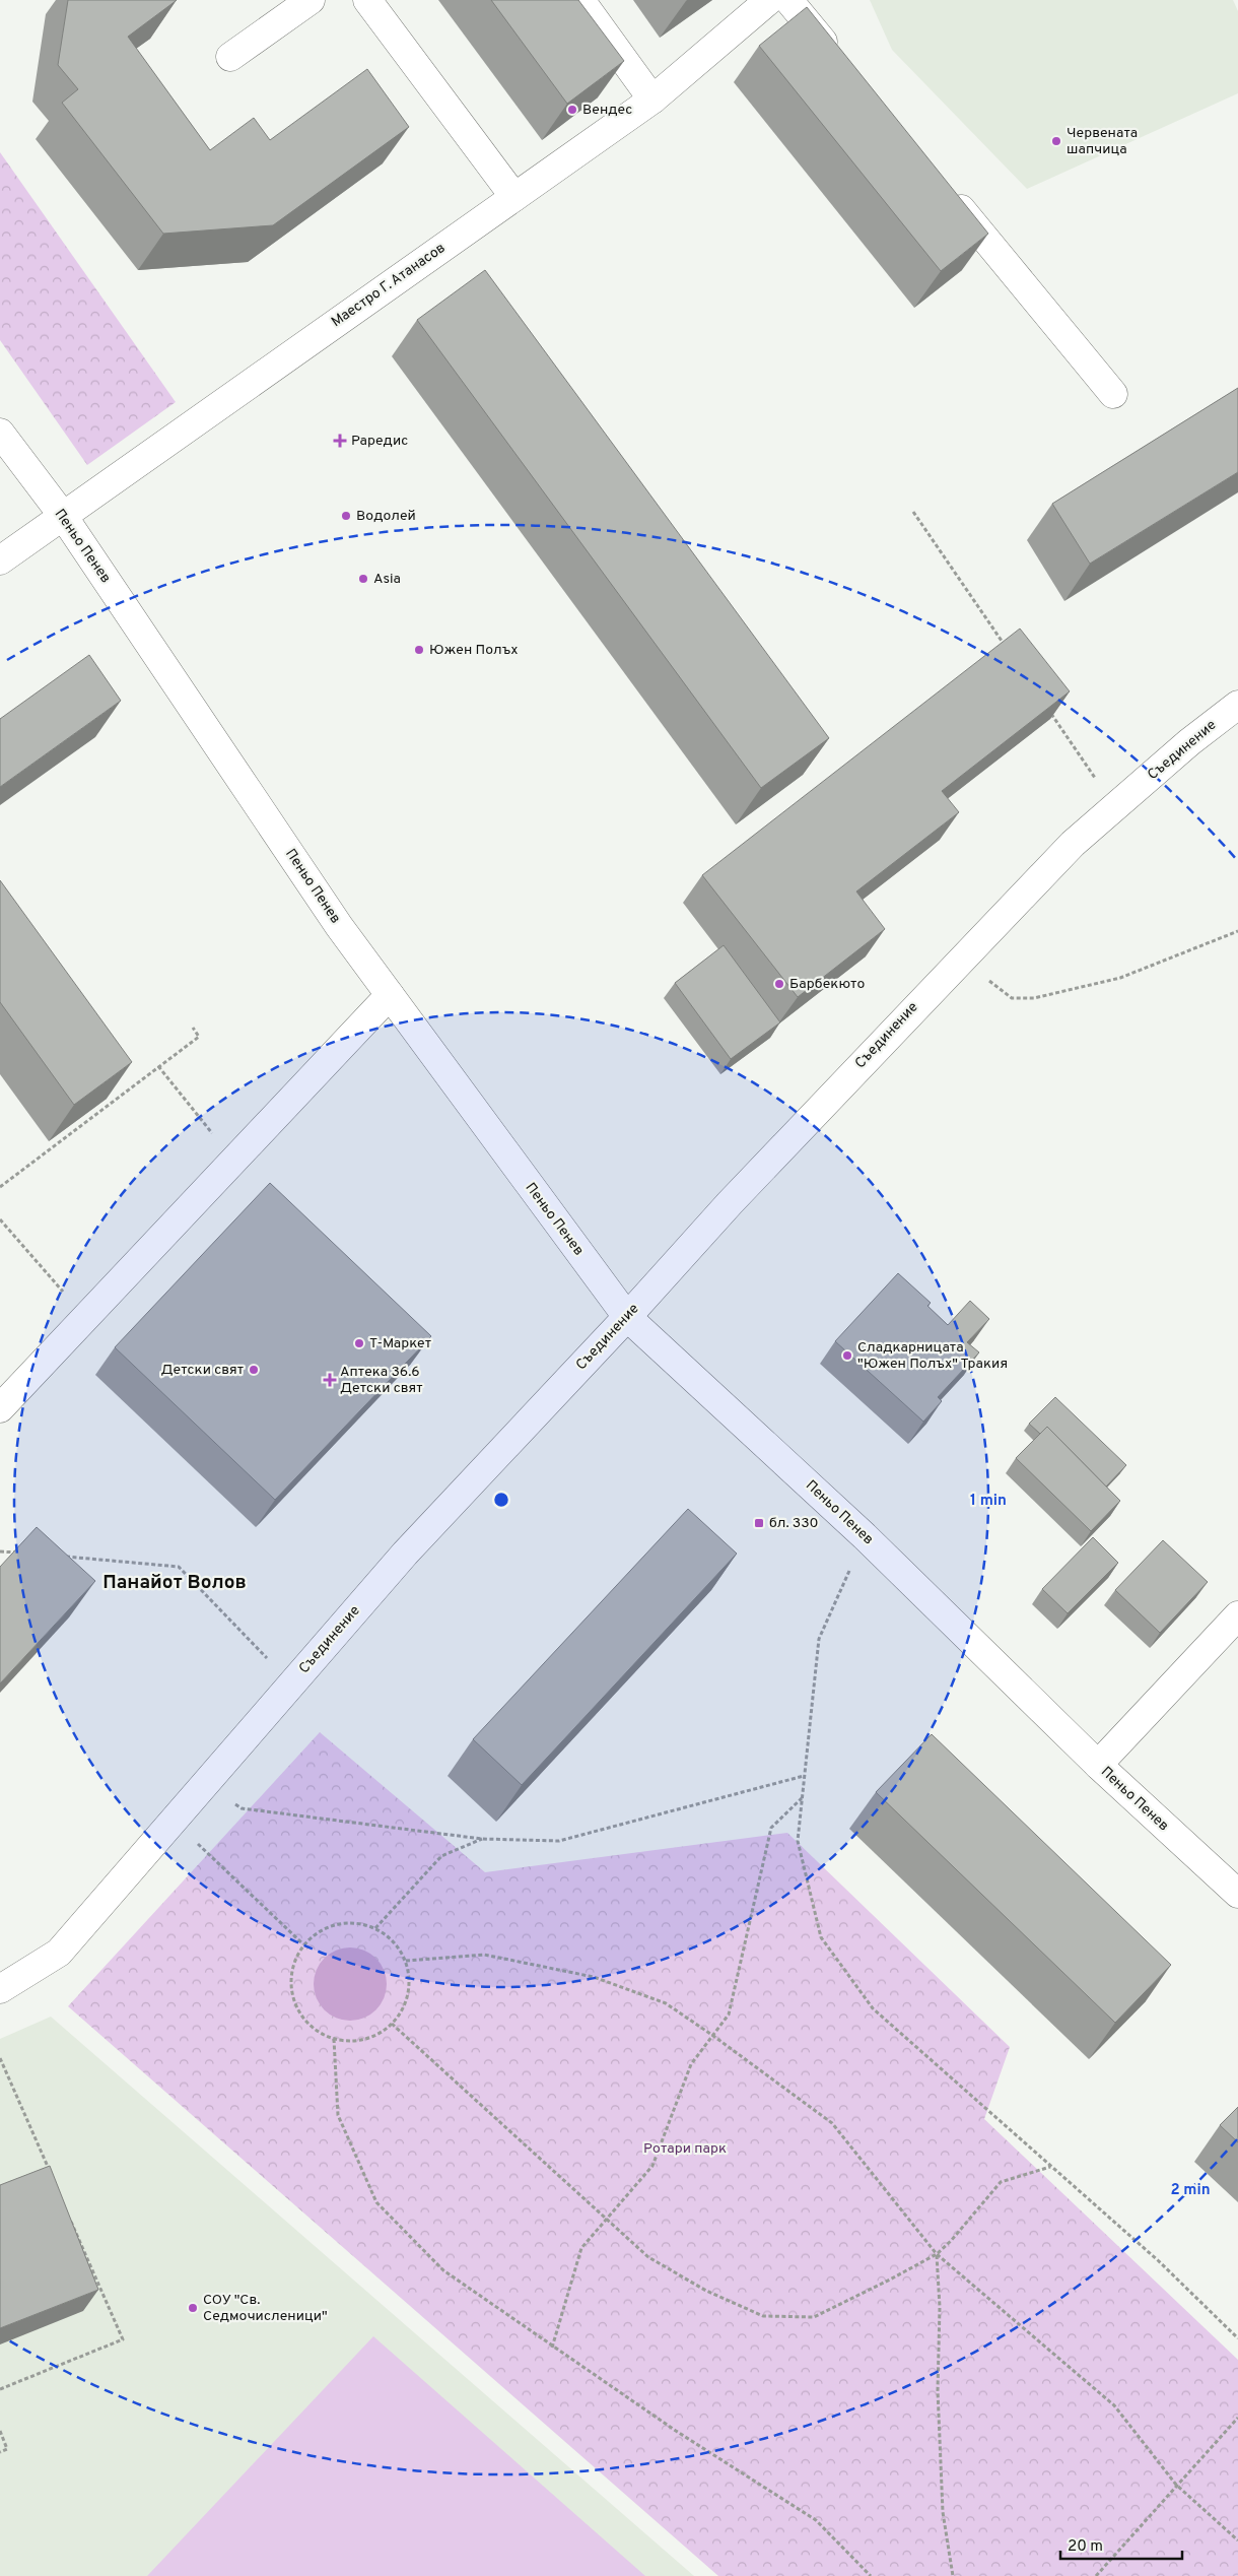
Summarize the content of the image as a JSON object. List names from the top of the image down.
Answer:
{
  "streets": {
    "street": ["Маестро Г. Атанасов", "Пеньо Пенев", "Съединение"]
  },
  "crossings": [
    ["Маестро Г. Атанасов", "Пеньо Пенев"],
    ["Пеньо Пенев", "Съединение"]
  ],
  "districts": ["Панайот Волов"],
  "parks": ["Ротари парк"],
  "places": {
    "other": [
      "Вендес",
      "Червената шапчица",
      "Водолей",
      "Asia",
      "Южен Полъх",
      "Барбекюто",
      "Т-Маркет",
      "Сладкарницата \"Южен Полъх\" Тракия",
      "Детски свят",
      "СОУ \"Св. Седмочисленици\""
    ],
    "health": ["Раредис", "Аптека 36.6 Детски свят"],
    "transit": ["бл. 330"]
  },
  "scale_bar": "20 m",
  "rings": ["1 min", "2 min"]
}
